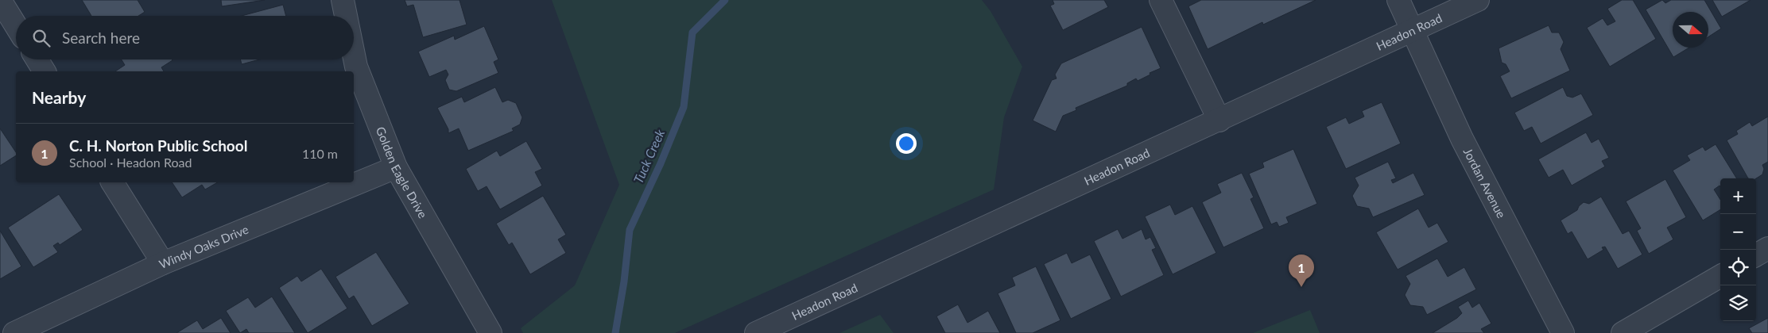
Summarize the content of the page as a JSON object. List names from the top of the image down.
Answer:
{
  "streets": {
    "street": [
      "Headon Road",
      "Golden Eagle Drive",
      "Jordan Avenue",
      "Windy Oaks Drive"
    ]
  },
  "crossings": [
    ["Headon Road", "Jordan Avenue"],
    ["Golden Eagle Drive", "Windy Oaks Drive"]
  ],
  "water": ["Tuck Creek"],
  "north": "right",
  "page": {
    "search": "Search here",
    "heading": "Nearby",
    "list": [
      {
        "mark": "1",
        "name": "C. H. Norton Public School",
        "note": "School · Headon Road",
        "value": "110 m"
      }
    ],
    "map_buttons": ["+", "−"],
    "pins": "1"
  }
}
